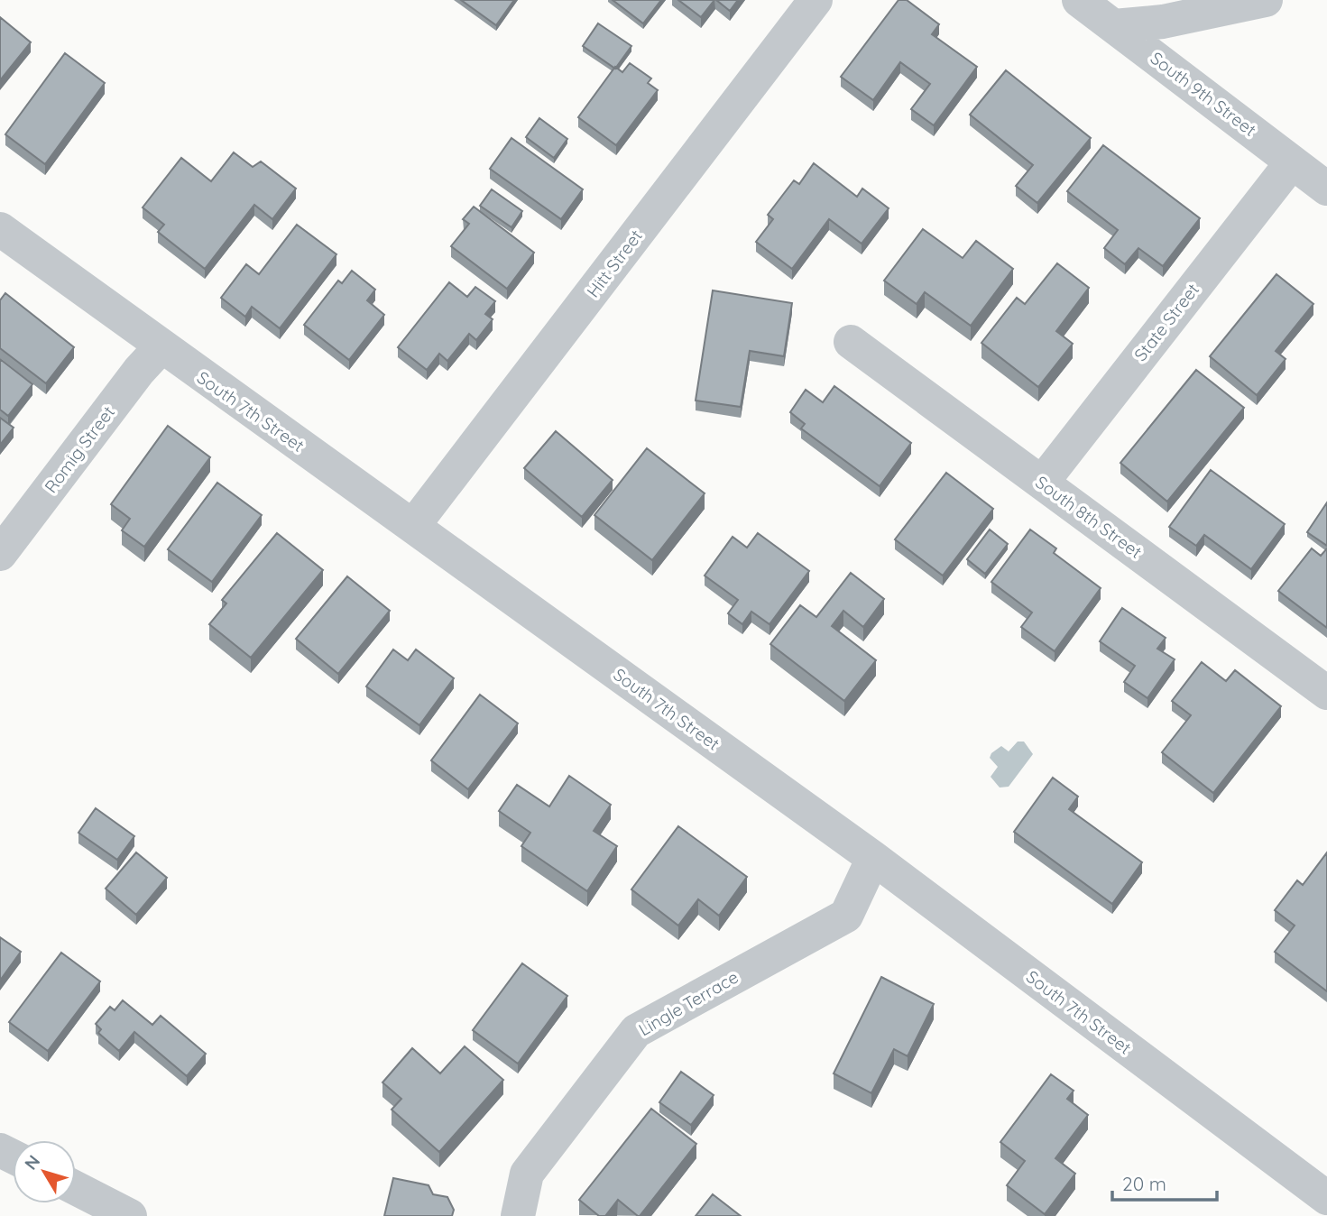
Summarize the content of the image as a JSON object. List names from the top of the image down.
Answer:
{
  "streets": {
    "street": [
      "South 9th Street",
      "Hitt Street",
      "State Street",
      "South 7th Street",
      "Romig Street",
      "South 8th Street",
      "Lingle Terrace"
    ]
  },
  "crossings": [
    ["South 9th Street", "State Street"],
    ["Hitt Street", "South 7th Street"],
    ["State Street", "South 8th Street"],
    ["South 7th Street", "Romig Street"],
    ["South 7th Street", "Lingle Terrace"]
  ],
  "scale_bar": "20 m",
  "north": "top left"
}
